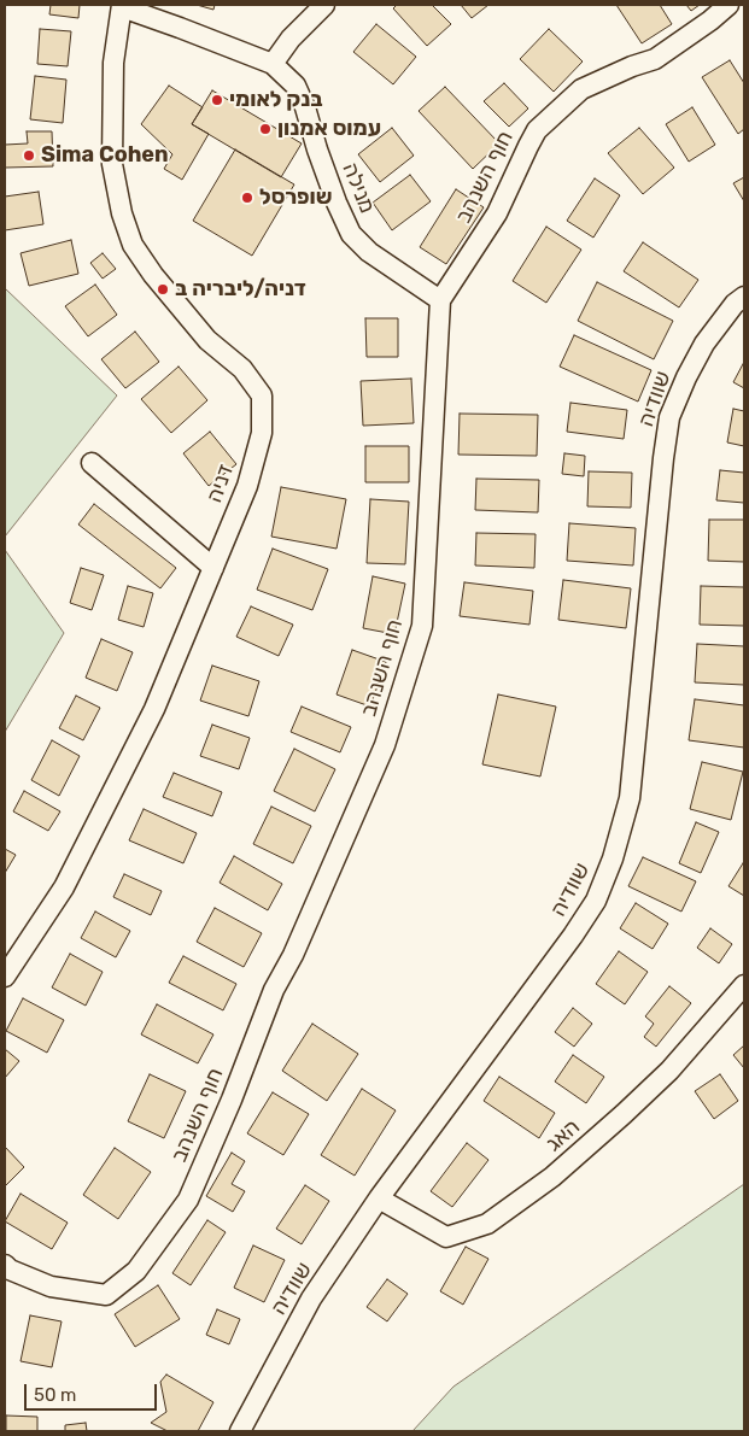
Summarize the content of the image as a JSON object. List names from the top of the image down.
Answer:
{
  "streets": {
    "street": [
      "חוף השנהב",
      "מנילה",
      "שוודיה",
      "דניה",
      "האג"
    ]
  },
  "crossings": [
    ["חוף השנהב", "מנילה"],
    ["שוודיה", "האג"]
  ],
  "places": [
    "בנק לאומי",
    "עמוס אמנון",
    "Sima Cohen",
    "שופרסל",
    "דניה/ליבריה ב"
  ],
  "scale_bar": "50 m"
}
